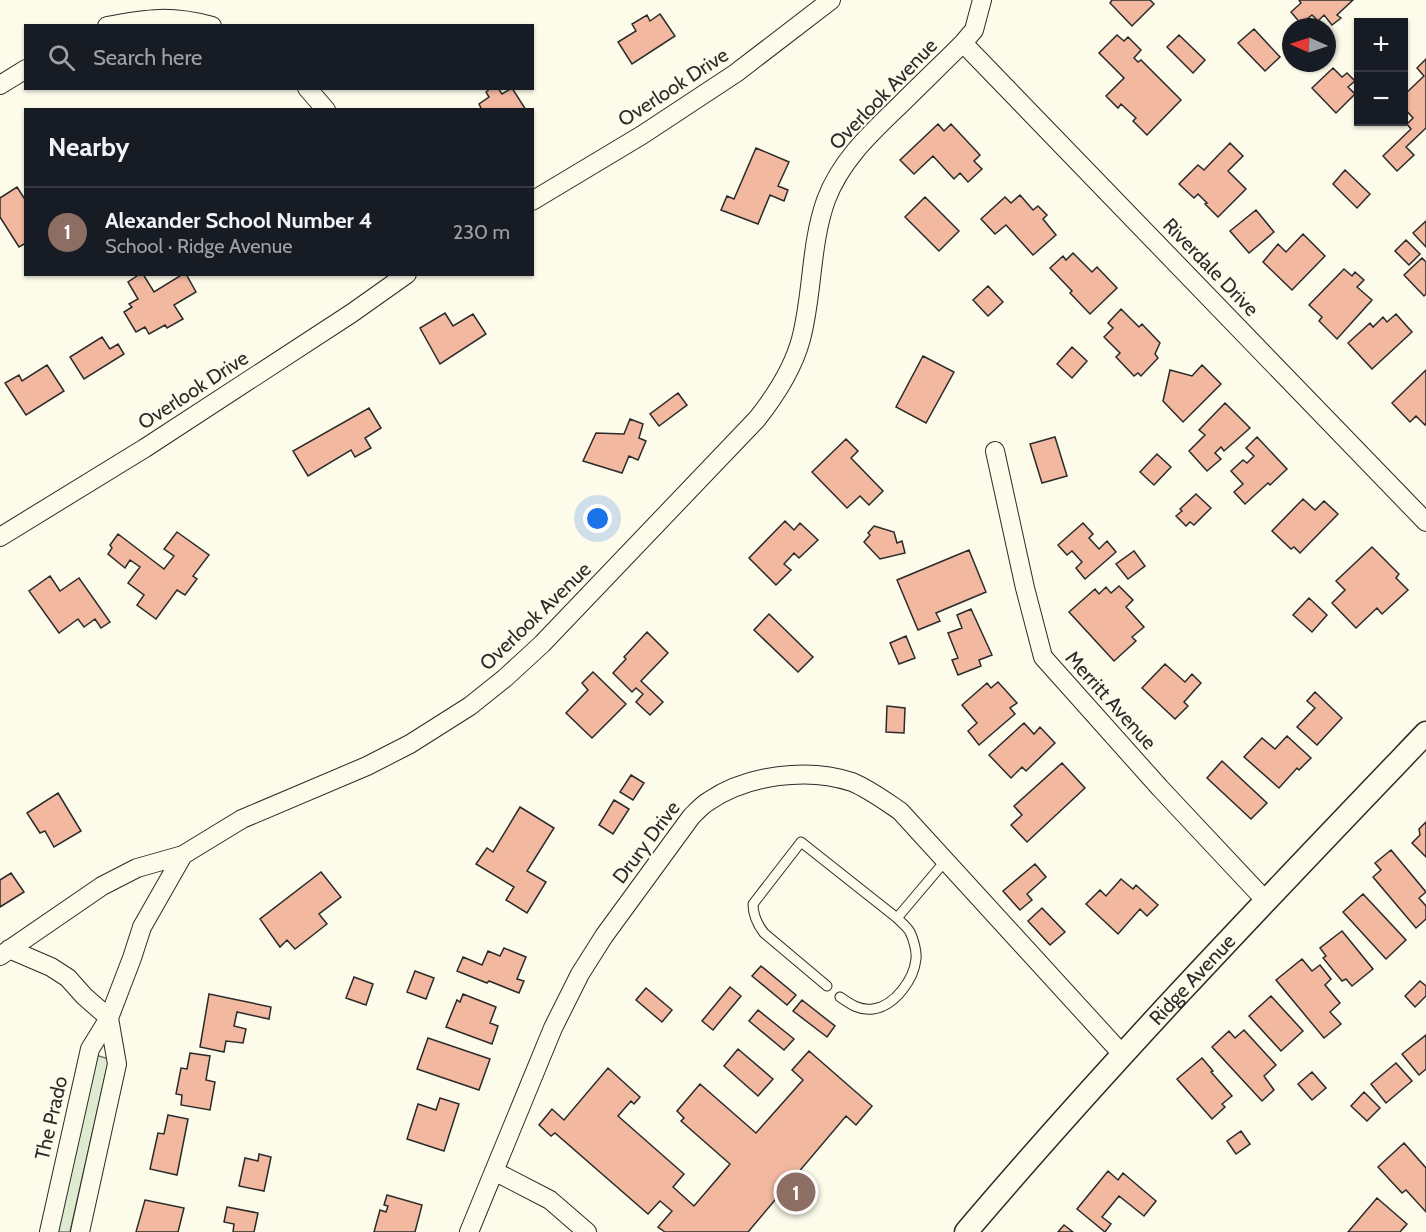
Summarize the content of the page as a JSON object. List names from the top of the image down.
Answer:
{
  "streets": {
    "street": [
      "Overlook Drive",
      "Overlook Avenue",
      "Riverdale Drive",
      "Merritt Avenue",
      "Drury Drive",
      "Ridge Avenue",
      "The Prado"
    ]
  },
  "crossings": [
    ["Overlook Avenue", "Riverdale Drive"],
    ["Overlook Avenue", "The Prado"],
    ["Merritt Avenue", "Ridge Avenue"],
    ["Drury Drive", "Ridge Avenue"]
  ],
  "north": "left",
  "page": {
    "map_buttons": ["+", "−"],
    "search": "Search here",
    "heading": "Nearby",
    "list": [
      {
        "mark": "1",
        "name": "Alexander School Number 4",
        "note": "School · Ridge Avenue",
        "value": "230 m"
      }
    ],
    "pins": "1"
  }
}
